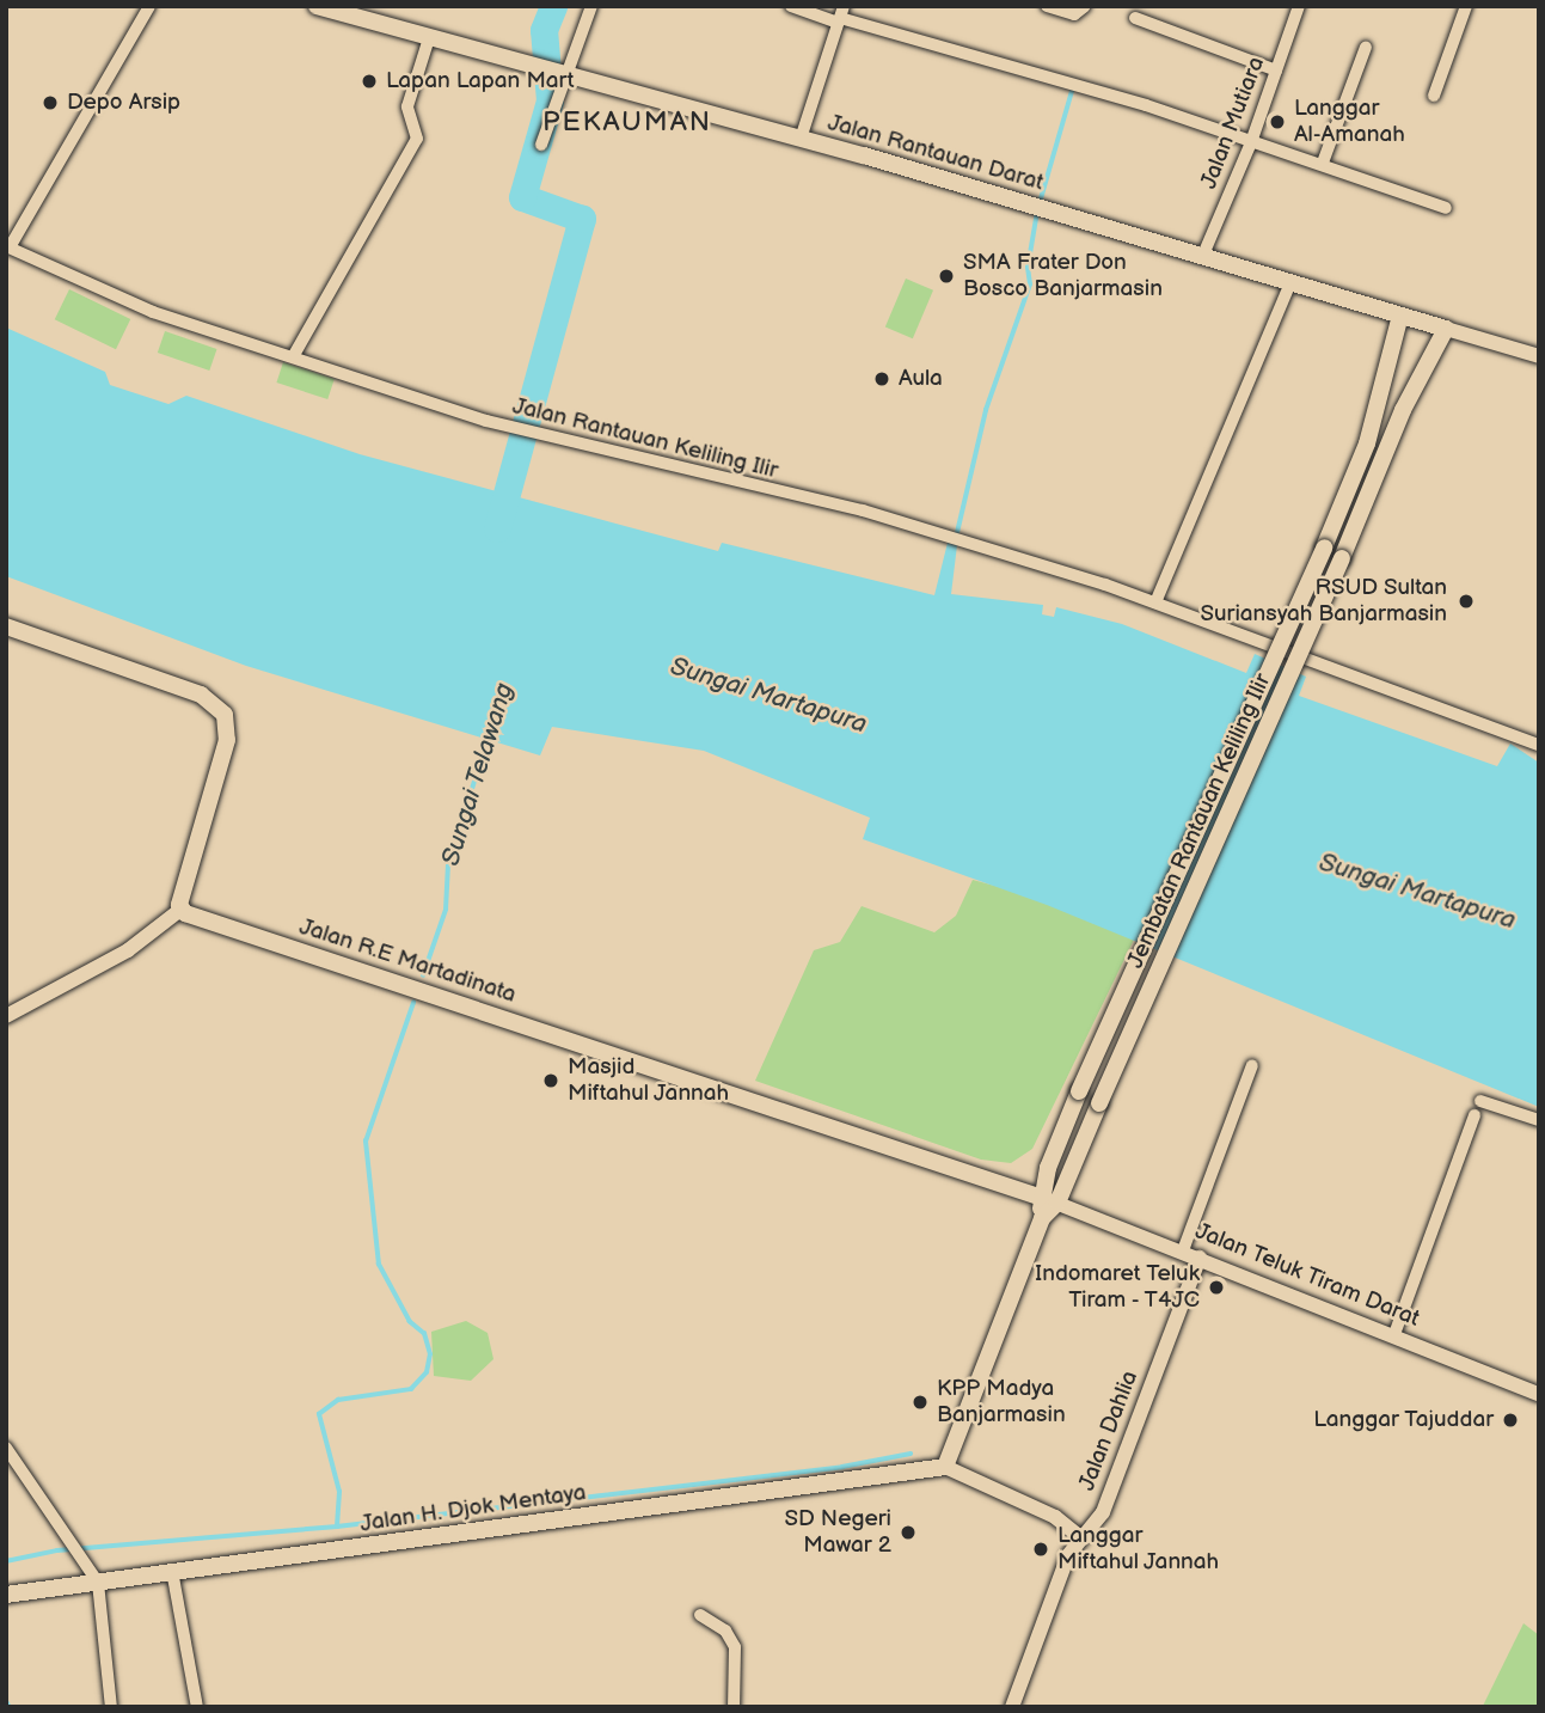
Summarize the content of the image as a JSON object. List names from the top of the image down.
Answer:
{
  "streets": {
    "main road": [
      "Jalan Rantauan Darat",
      "Jembatan Rantauan Keliling Ilir",
      "Jalan R.E Martadinata",
      "Jalan H. Djok Mentaya"
    ],
    "street": [
      "Jalan Mutiara",
      "Jalan Rantauan Keliling Ilir",
      "Jalan Teluk Tiram Darat",
      "Jalan Dahlia"
    ]
  },
  "crossings": [
    ["Jalan Mutiara", "Jalan Rantauan Darat"],
    ["Jalan Rantauan Darat", "Jembatan Rantauan Keliling Ilir"],
    ["Jembatan Rantauan Keliling Ilir", "Jalan R.E Martadinata"],
    ["Jembatan Rantauan Keliling Ilir", "Jalan Teluk Tiram Darat"],
    ["Jalan R.E Martadinata", "Jalan Teluk Tiram Darat"],
    ["Jalan Teluk Tiram Darat", "Jalan Dahlia"]
  ],
  "districts": ["PEKAUMAN"],
  "water": ["Sungai Martapura", "Sungai Telawang"],
  "places": [
    "Lapan Lapan Mart",
    "Depo Arsip",
    "Langgar Al-Amanah",
    "SMA Frater Don Bosco Banjarmasin",
    "Aula",
    "RSUD Sultan Suriansyah Banjarmasin",
    "Masjid Miftahul Jannah",
    "Indomaret Teluk Tiram - T4JC",
    "KPP Madya Banjarmasin",
    "Langgar Tajuddar",
    "SD Negeri Mawar 2",
    "Langgar Miftahul Jannah"
  ]
}
